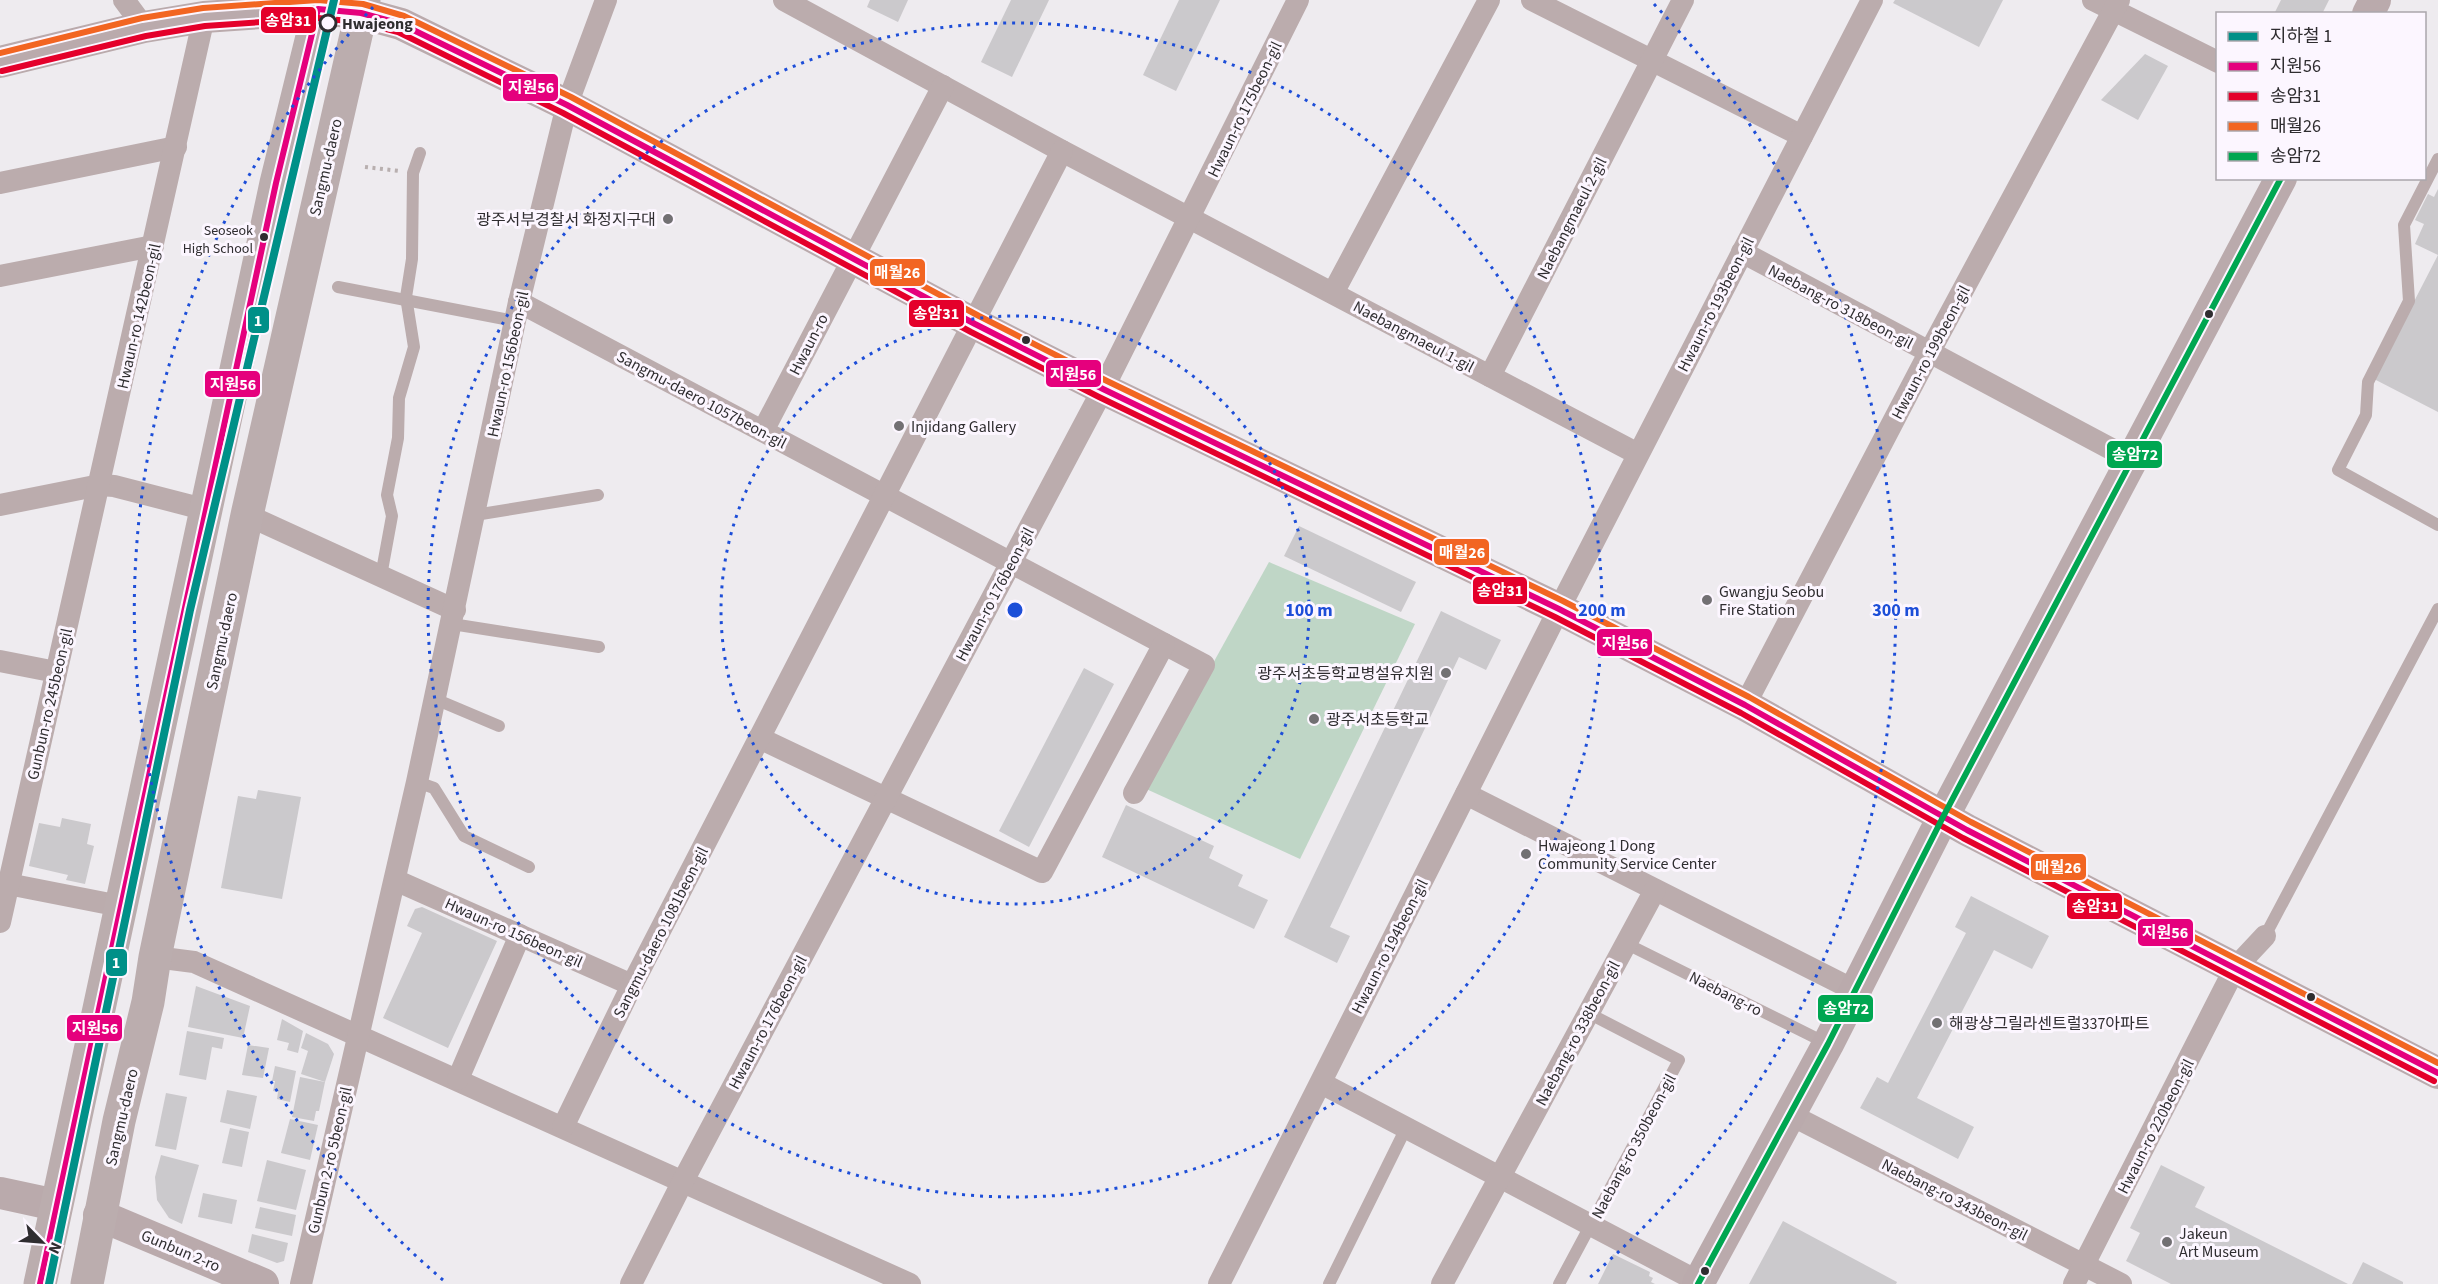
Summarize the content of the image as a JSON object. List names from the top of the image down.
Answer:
{
  "streets": {
    "main road": ["Sangmu-daero"],
    "street": [
      "Hwaun-ro 175beon-gil",
      "Naebangmaeul 2-gil",
      "Hwaun-ro 193beon-gil",
      "Naebang-ro 318beon-gil",
      "Hwaun-ro 142beon-gil",
      "Naebangmaeul 1-gil",
      "Hwaun-ro",
      "Hwaun-ro 199beon-gil",
      "Hwaun-ro 156beon-gil",
      "Sangmu-daero 1057beon-gil",
      "Hwaun-ro 176beon-gil",
      "Gunbun-ro 245beon-gil",
      "Sangmu-daero 1081beon-gil",
      "Hwaun-ro 194beon-gil",
      "Naebang-ro 338beon-gil",
      "Hwaun-ro 220beon-gil",
      "Naebang-ro 350beon-gil",
      "Gunbun 2-ro 5beon-gil",
      "Naebang-ro 343beon-gil",
      "Gunbun 2-ro"
    ],
    "lane": ["Naebang-ro"]
  },
  "crossings": [
    ["Hwaun-ro 175beon-gil", "Naebangmaeul 1-gil"],
    ["Hwaun-ro 175beon-gil", "Hwaun-ro 176beon-gil"],
    ["Sangmu-daero", "Gunbun 2-ro"],
    ["Naebangmaeul 2-gil", "Naebangmaeul 1-gil"],
    ["Hwaun-ro 193beon-gil", "Naebang-ro 318beon-gil"],
    ["Hwaun-ro 193beon-gil", "Naebangmaeul 1-gil"],
    ["Hwaun-ro 193beon-gil", "Hwaun-ro 194beon-gil"],
    ["Naebang-ro 318beon-gil", "Hwaun-ro 199beon-gil"],
    ["Hwaun-ro 142beon-gil", "Gunbun-ro 245beon-gil"],
    ["Hwaun-ro", "Sangmu-daero 1057beon-gil"],
    ["Hwaun-ro 156beon-gil", "Sangmu-daero 1057beon-gil"],
    ["Hwaun-ro 156beon-gil", "Sangmu-daero 1081beon-gil"],
    ["Hwaun-ro 156beon-gil", "Gunbun 2-ro 5beon-gil"],
    ["Sangmu-daero 1057beon-gil", "Hwaun-ro 176beon-gil"],
    ["Hwaun-ro 194beon-gil", "Naebang-ro 350beon-gil"],
    ["Naebang-ro", "Naebang-ro 338beon-gil"],
    ["Naebang-ro 338beon-gil", "Naebang-ro 350beon-gil"],
    ["Hwaun-ro 220beon-gil", "Naebang-ro 343beon-gil"]
  ],
  "places": [
    "Hwajeong",
    "광주서부경찰서 화정지구대",
    "Seoseok High School",
    "Injidang Gallery",
    "Gwangju Seobu Fire Station",
    "광주서초등학교병설유치원",
    "광주서초등학교",
    "Hwajeong 1 Dong Community Service Center",
    "해광샹그릴라센트럴337아파트",
    "Jakeun Art Museum"
  ],
  "lines": [
    "metro line 1",
    "transit line 매월26",
    "transit line 지원56",
    "transit line 송암31",
    "transit line 송암72"
  ],
  "legend": [
    "지하철 1",
    "지원56",
    "송암31",
    "매월26",
    "송암72"
  ],
  "north": "bottom right",
  "rings": ["100 m", "200 m", "300 m"]
}
